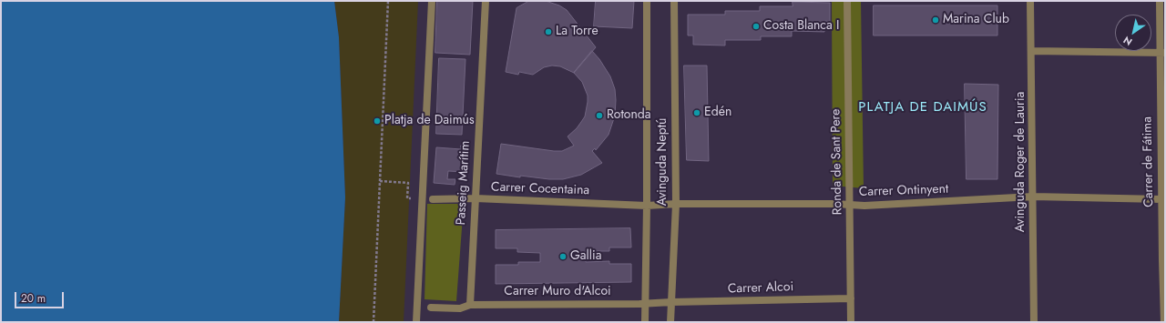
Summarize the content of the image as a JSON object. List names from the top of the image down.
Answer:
{
  "streets": {
    "street": [
      "Avinguda Neptú",
      "Ronda de Sant Pere",
      "Avinguda Roger de Lauria",
      "Carrer de Fátima",
      "Passeig Marítim",
      "Carrer Cocentaina",
      "Carrer Ontinyent",
      "Carrer Alcoi",
      "Carrer Muro d'Alcoi"
    ]
  },
  "crossings": [
    ["Avinguda Neptú", "Carrer Cocentaina"],
    ["Avinguda Neptú", "Carrer Ontinyent"],
    ["Avinguda Neptú", "Carrer Alcoi"],
    ["Avinguda Neptú", "Carrer Muro d'Alcoi"],
    ["Ronda de Sant Pere", "Carrer Ontinyent"],
    ["Ronda de Sant Pere", "Carrer Alcoi"],
    ["Avinguda Roger de Lauria", "Carrer Ontinyent"],
    ["Carrer de Fátima", "Carrer Ontinyent"],
    ["Passeig Marítim", "Carrer Cocentaina"],
    ["Passeig Marítim", "Carrer Muro d'Alcoi"],
    ["Carrer Cocentaina", "Carrer Ontinyent"],
    ["Carrer Alcoi", "Carrer Muro d'Alcoi"]
  ],
  "districts": ["PLATJA DE DAIMÚS"],
  "places": [
    "Marina Club",
    "Costa Blanca I",
    "La Torre",
    "Edén",
    "Rotonda",
    "Platja de Daimús",
    "Gallia"
  ],
  "scale_bar": "20 m",
  "north": "bottom left"
}
